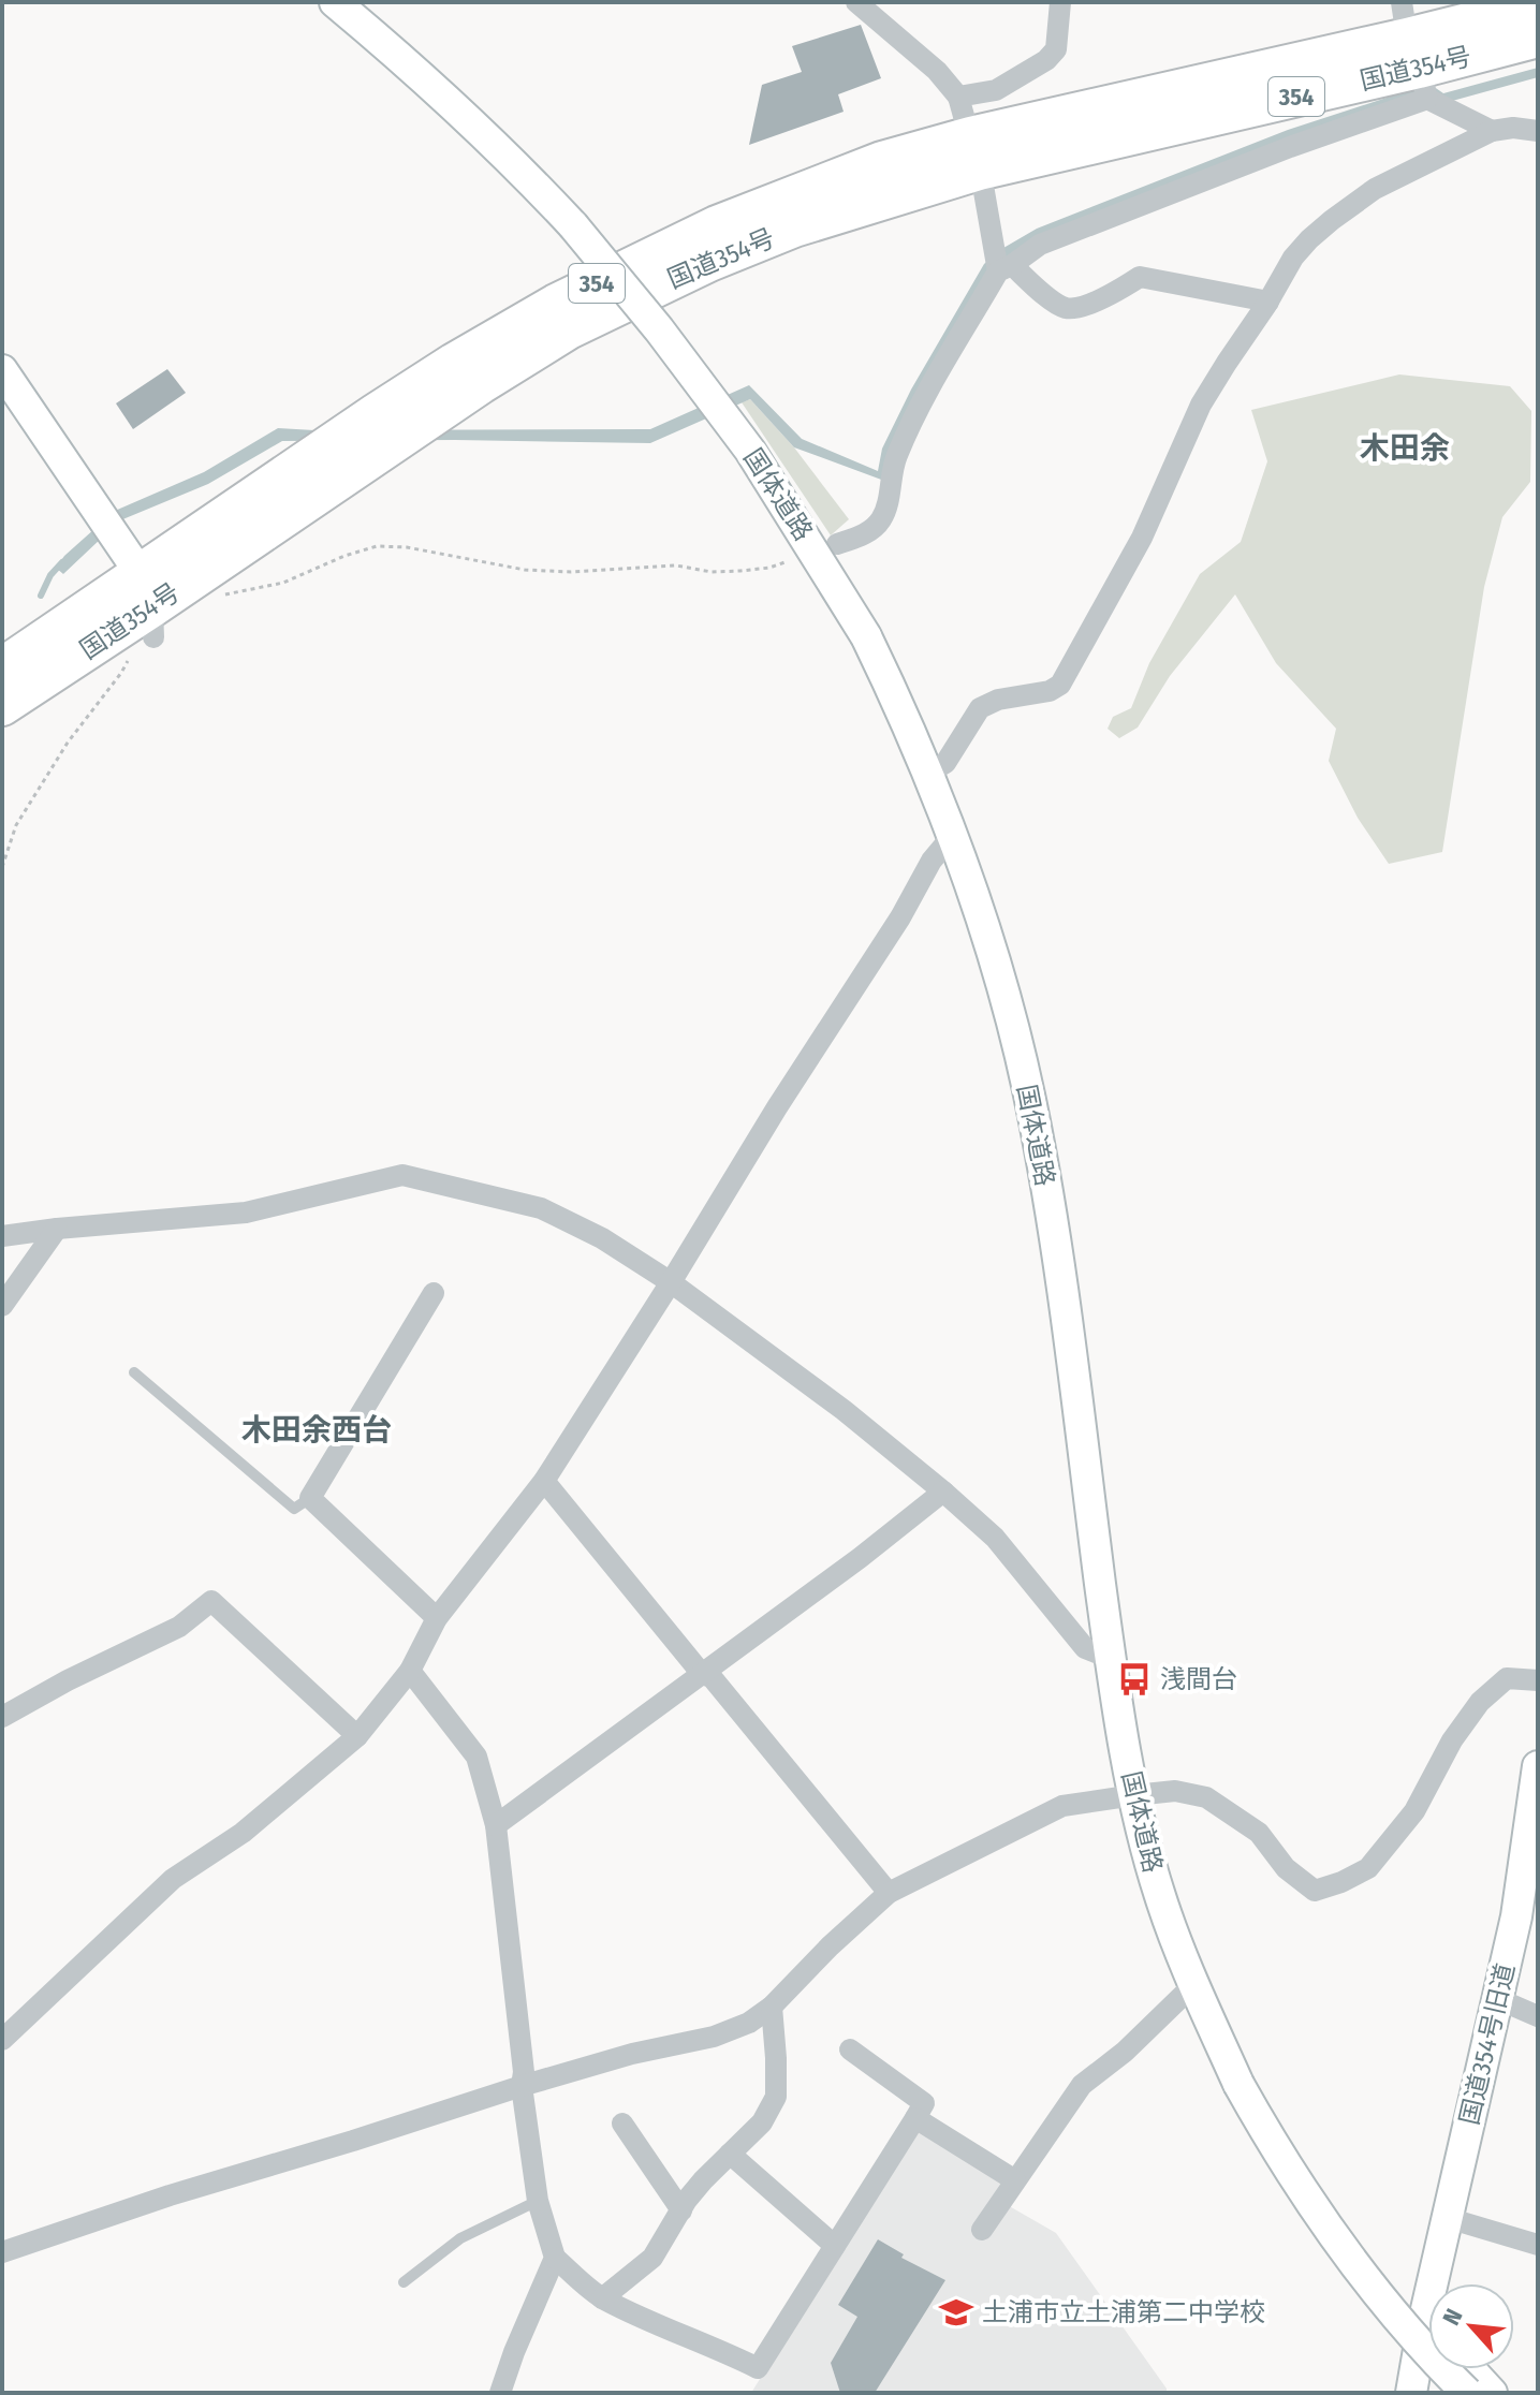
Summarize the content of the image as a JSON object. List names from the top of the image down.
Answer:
{
  "streets": {
    "highway": ["国道354号", "354"],
    "street": ["国体道路", "国道354号旧道"]
  },
  "districts": ["木田余", "木田余西台"],
  "places": {
    "bus stop": ["浅間台"],
    "school or university": ["土浦市立土浦第二中学校"]
  },
  "north": "top left"
}
